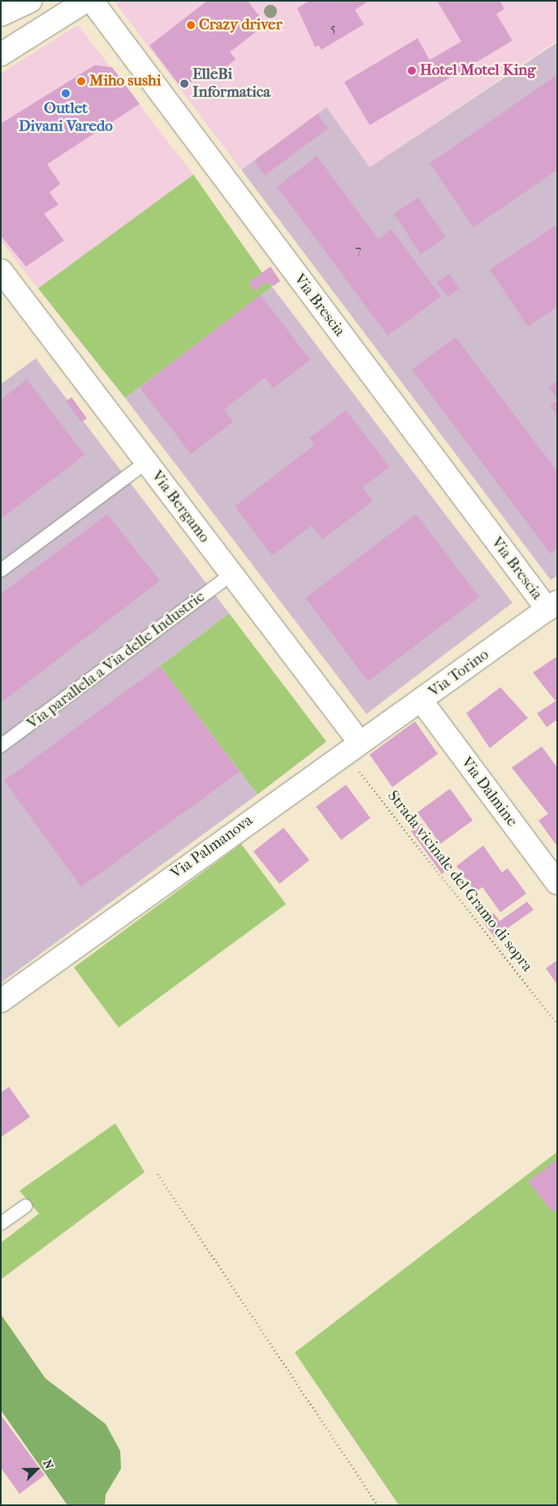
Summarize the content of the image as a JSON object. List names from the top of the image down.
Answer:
{
  "streets": {
    "main road": [
      "Via Brescia",
      "Via Bergamo",
      "Via Torino",
      "Via Dalmine",
      "Via Palmanova"
    ],
    "lane": ["Via parallela a Via delle Industrie"],
    "path": ["Strada vicinale del Gramo di sopra"]
  },
  "crossings": [
    ["Via Brescia", "Via Torino"],
    ["Via Bergamo", "Via parallela a Via delle Industrie"],
    ["Via Bergamo", "Via Torino"],
    ["Via Bergamo", "Via Palmanova"],
    ["Via Bergamo", "Strada vicinale del Gramo di sopra"],
    ["Via Torino", "Via Dalmine"],
    ["Via Torino", "Via Palmanova"],
    ["Via Torino", "Strada vicinale del Gramo di sopra"],
    ["Via Palmanova", "Strada vicinale del Gramo di sopra"]
  ],
  "places": [
    "Crazy driver",
    "Hotel Motel King",
    "Miho sushi",
    "ElleBi Informatica",
    "Outlet Divani Varedo"
  ],
  "house_numbers": ["5", "7"],
  "north": "top right"
}
